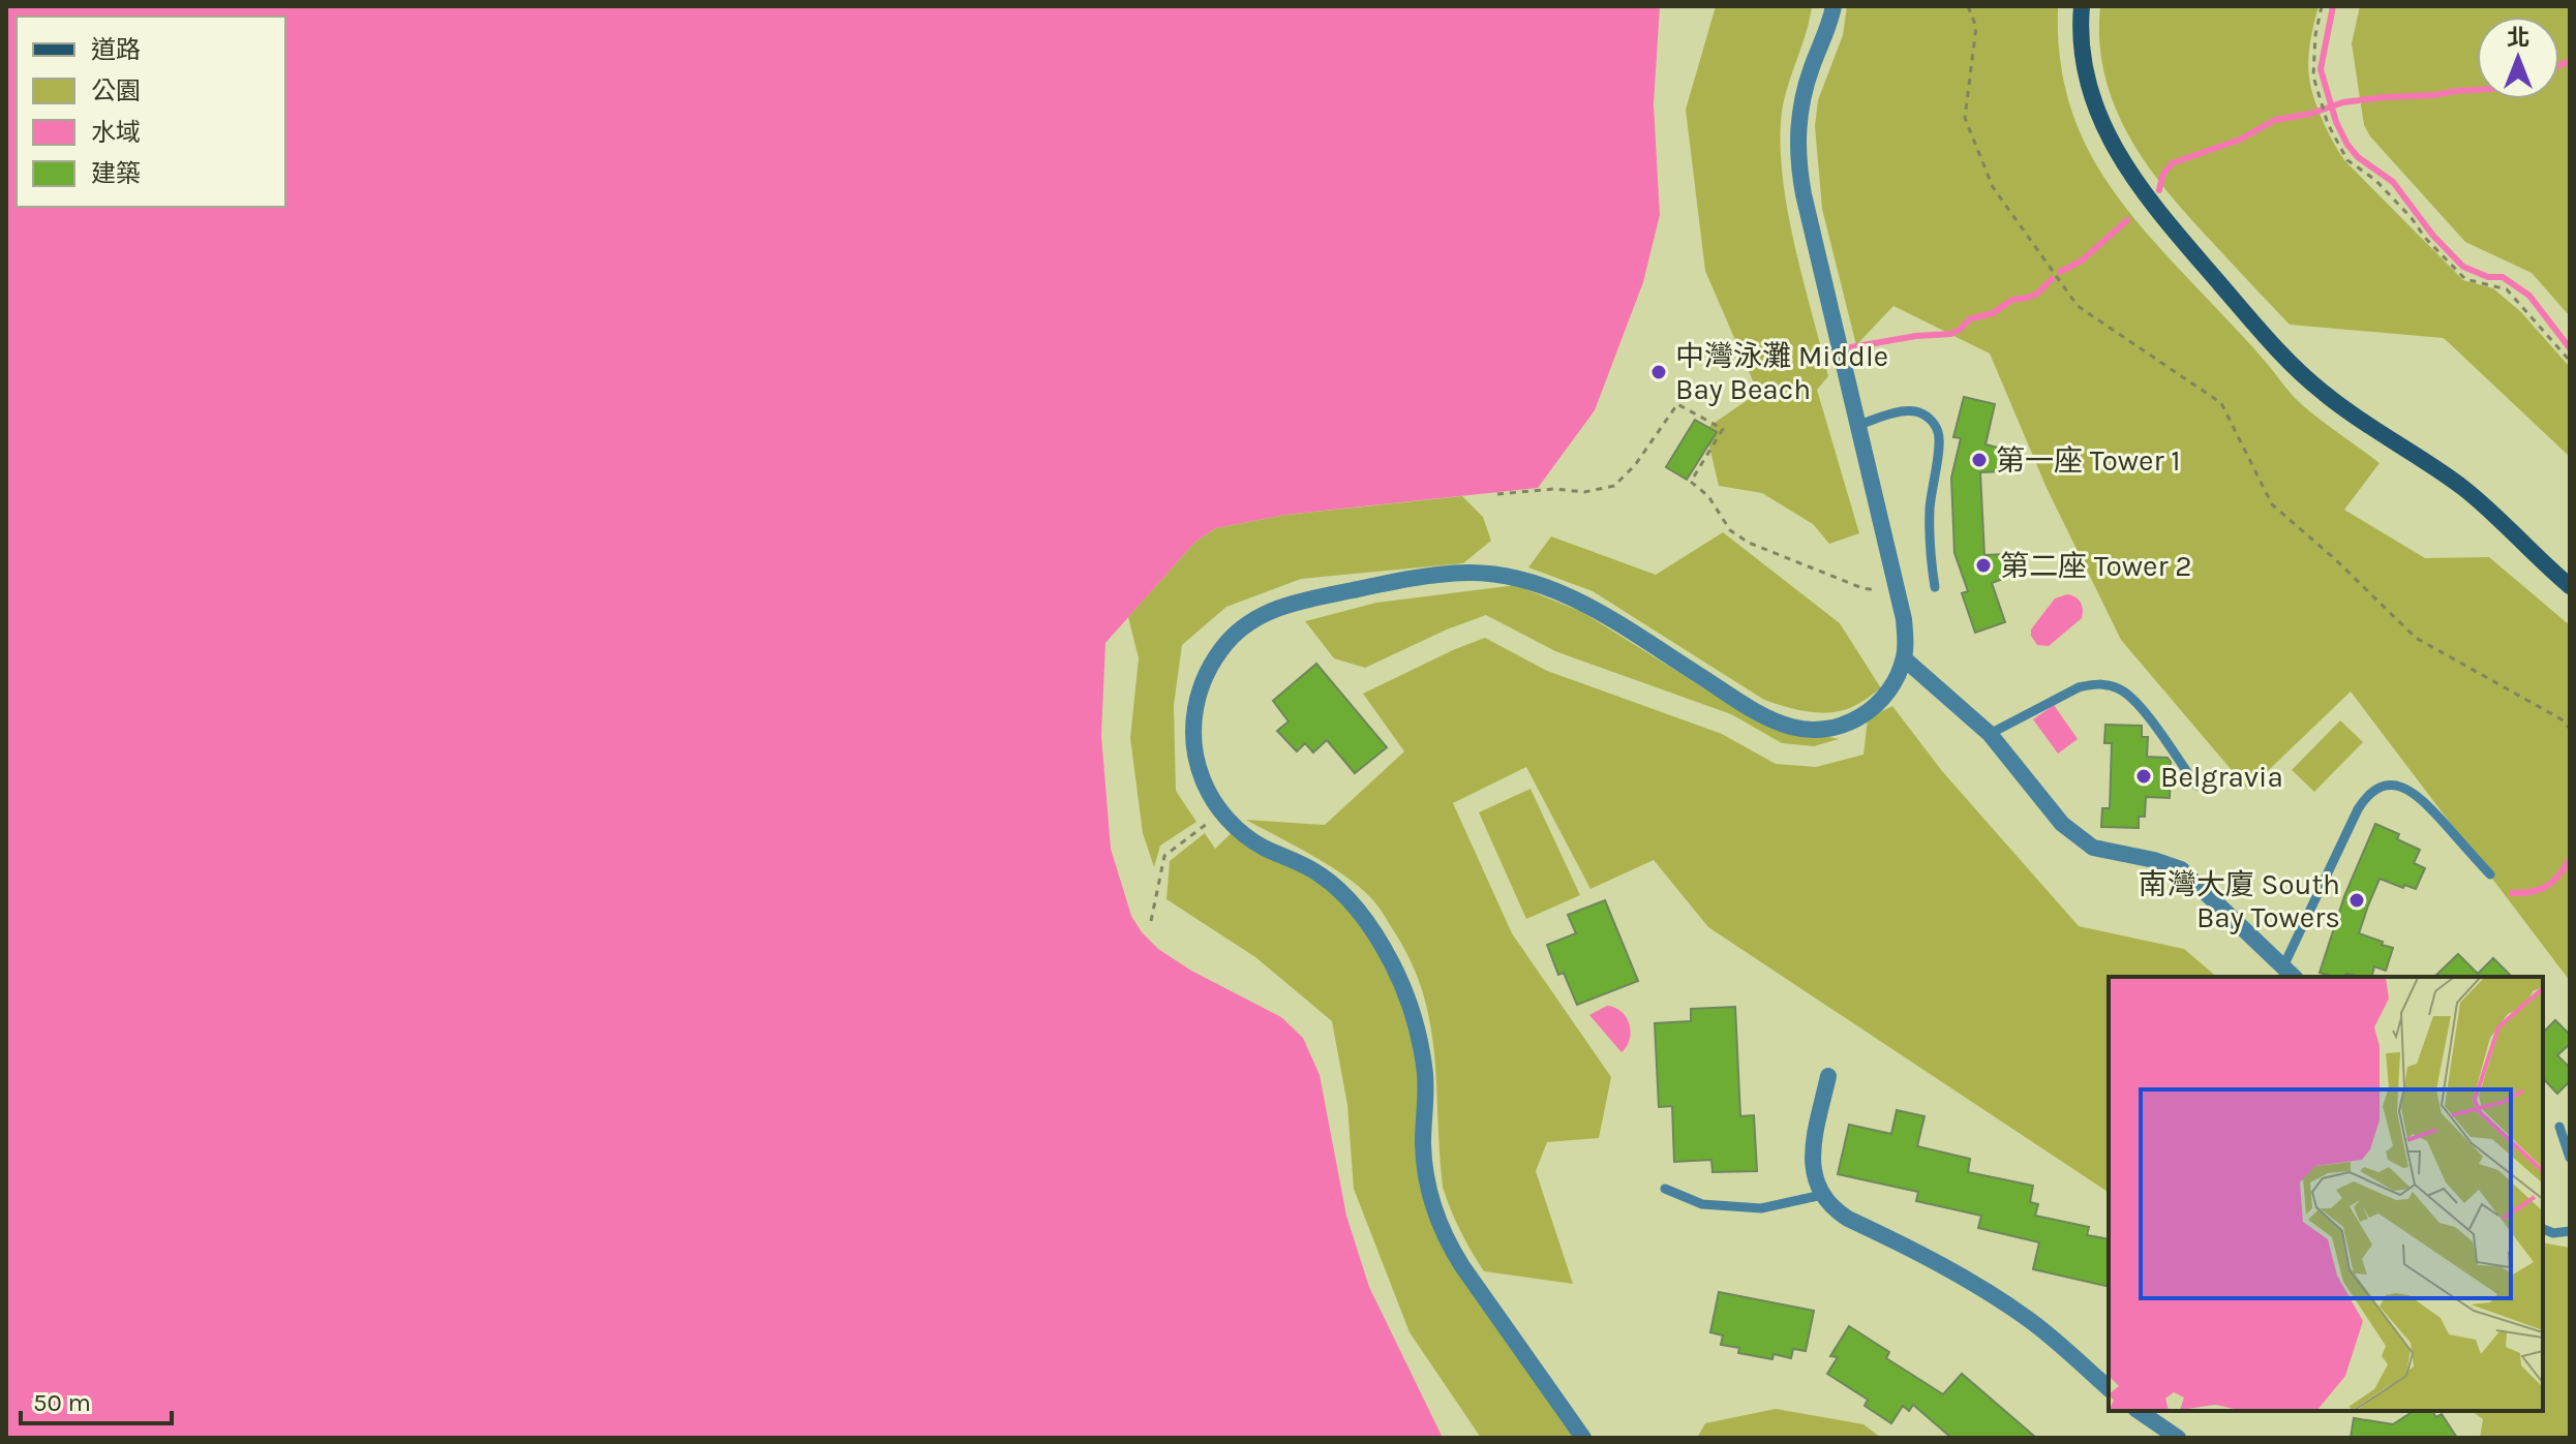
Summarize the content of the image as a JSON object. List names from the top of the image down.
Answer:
{
  "places": [
    "中灣泳灘 Middle Bay Beach",
    "第一座 Tower 1",
    "第二座 Tower 2",
    "Belgravia",
    "南灣大廈 South Bay Towers"
  ],
  "legend": [
    "道路",
    "公園",
    "水域",
    "建築"
  ],
  "scale_bar": "50 m",
  "north": "top"
}
